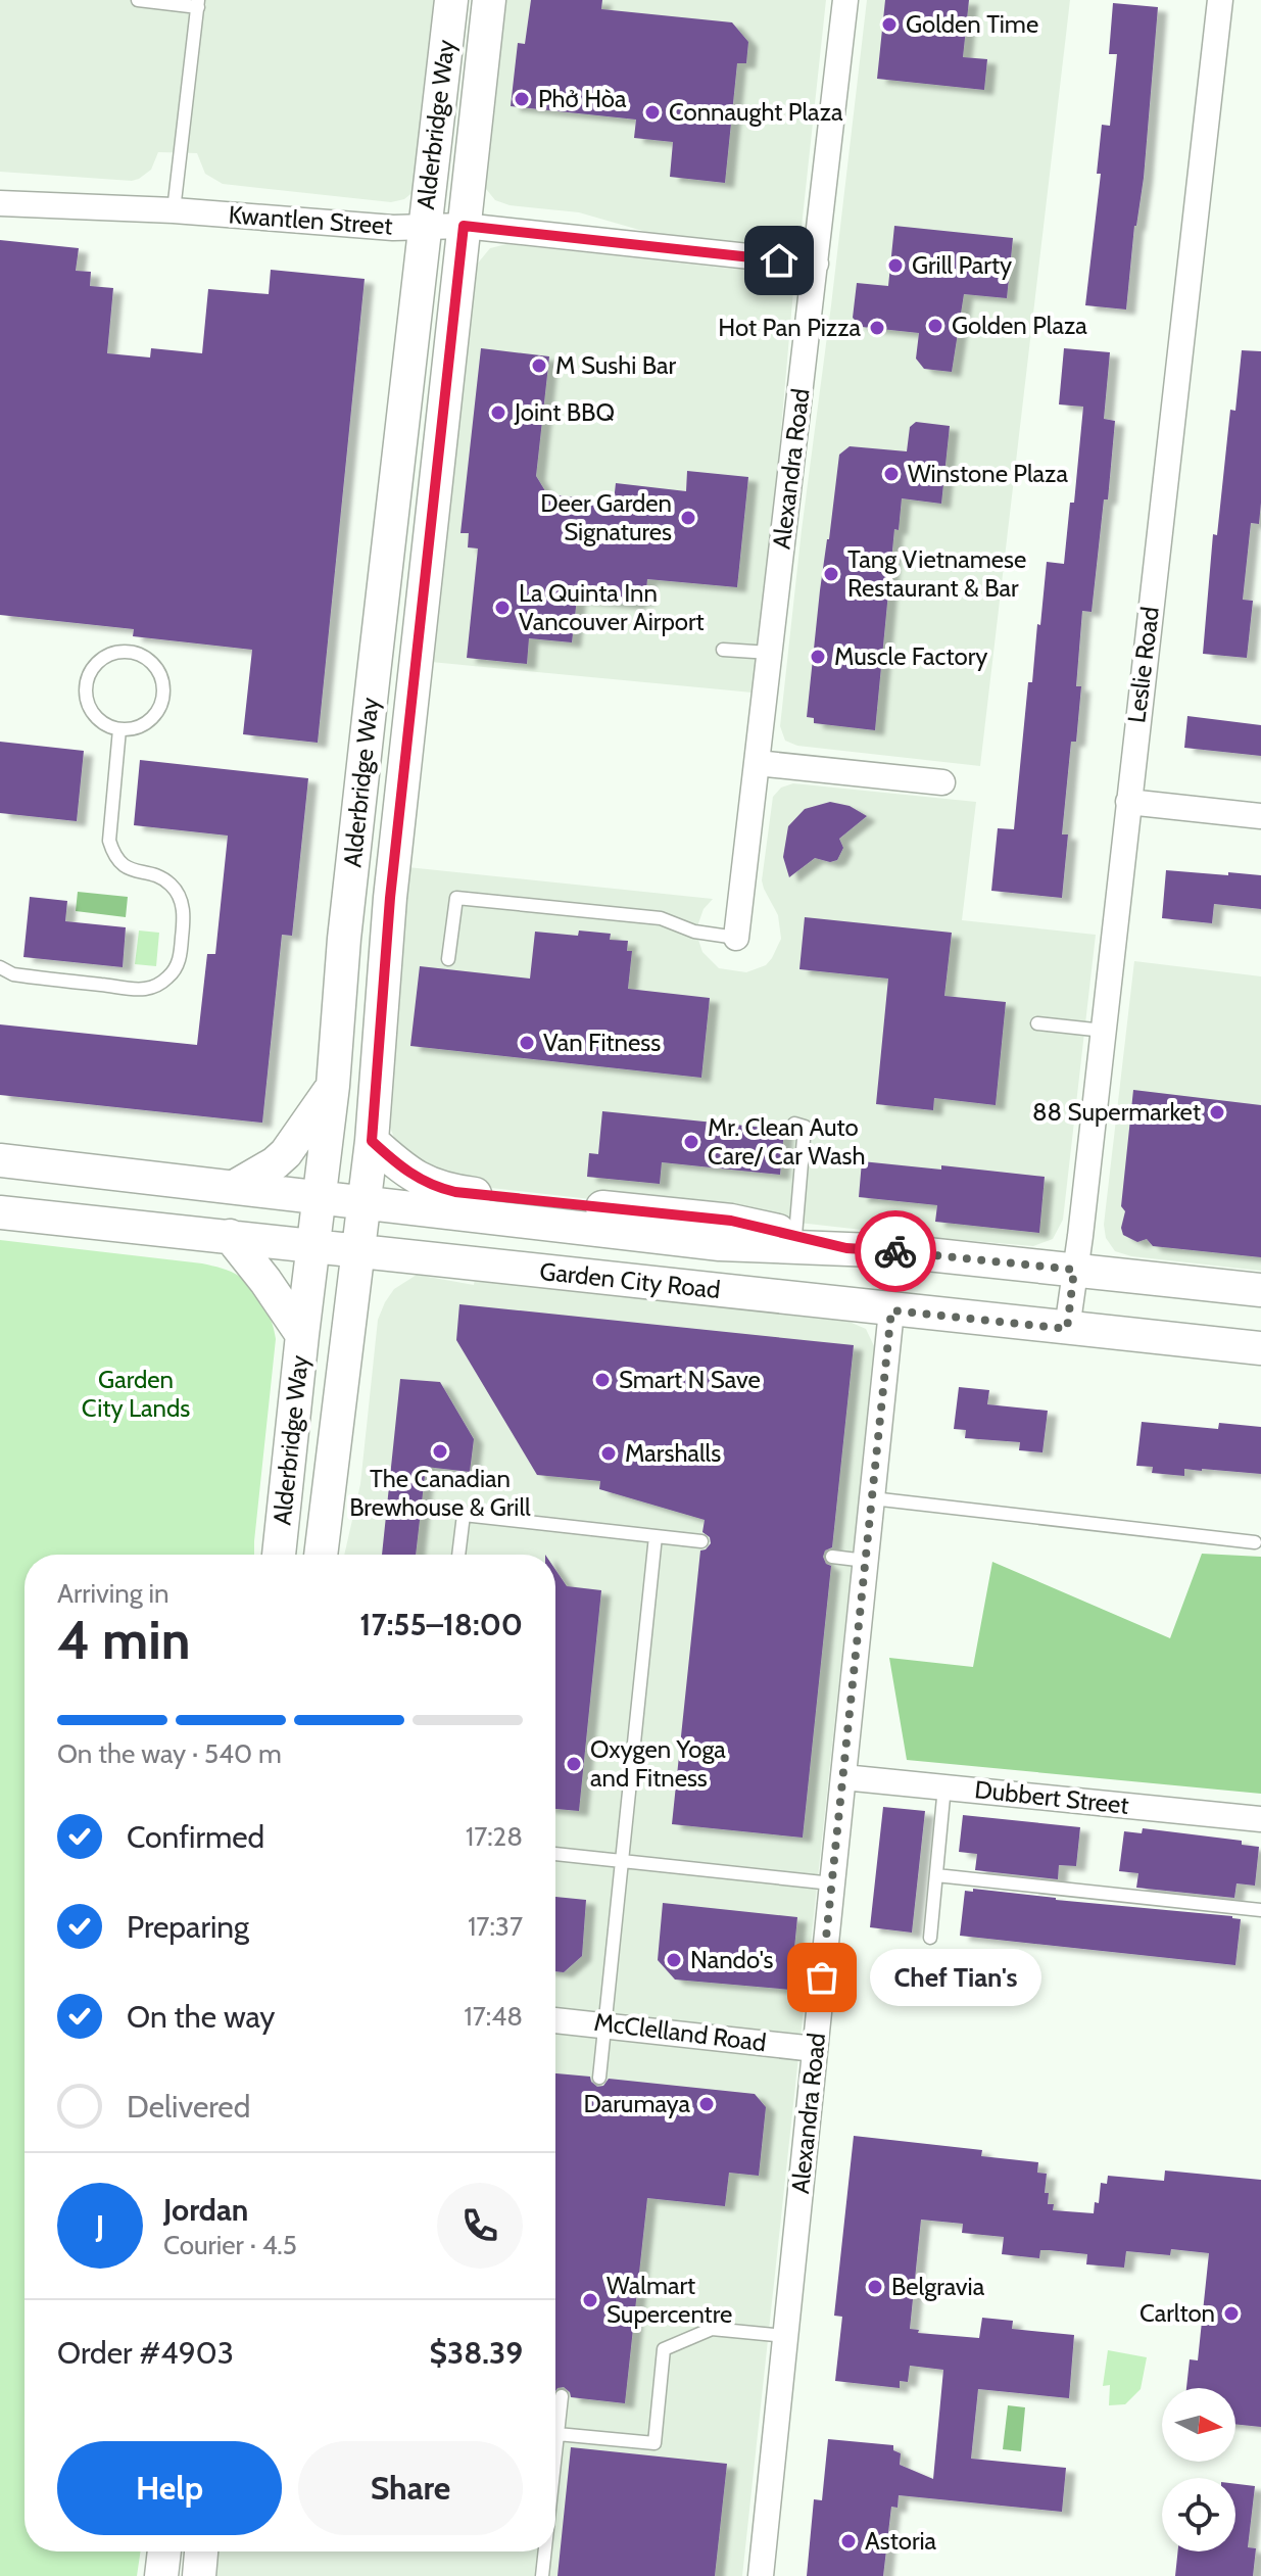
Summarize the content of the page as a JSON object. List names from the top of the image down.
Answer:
{
  "streets": {
    "main road": ["Alderbridge Way", "Garden City Road"],
    "street": [
      "Kwantlen Street",
      "Alexandra Road",
      "Leslie Road",
      "Dubbert Street",
      "McClelland Road"
    ]
  },
  "crossings": [
    ["Alderbridge Way", "Kwantlen Street"],
    ["Alderbridge Way", "Garden City Road"],
    ["Kwantlen Street", "Alexandra Road"],
    ["Alexandra Road", "Garden City Road"],
    ["Alexandra Road", "Dubbert Street"],
    ["Alexandra Road", "McClelland Road"],
    ["Leslie Road", "Garden City Road"]
  ],
  "parks": ["Garden City Lands"],
  "places": [
    "Golden Time",
    "Phở Hòa",
    "Connaught Plaza",
    "Grill Party",
    "Golden Plaza",
    "Hot Pan Pizza",
    "M Sushi Bar",
    "Joint BBQ",
    "Winstone Plaza",
    "Deer Garden Signatures",
    "Tang Vietnamese Restaurant & Bar",
    "La Quinta Inn Vancouver Airport",
    "Muscle Factory",
    "Van Fitness",
    "88 Supermarket",
    "Mr. Clean Auto Care/ Car Wash",
    "Smart N Save",
    "The Canadian Brewhouse & Grill",
    "Marshalls",
    "Oxygen Yoga and Fitness",
    "Nando's",
    "Chef Tian's",
    "Darumaya",
    "Belgravia",
    "Walmart Supercentre",
    "Carlton",
    "Astoria"
  ],
  "north": "right",
  "page": {
    "heading": ["4 min", "Arriving in", "17:55–18:00"],
    "panel": [
      "Jordan",
      "Courier · 4.5",
      "Order #4903",
      "$38.39"
    ],
    "bar": "On the way · 540 m",
    "list": [
      ["Confirmed", "17:28"],
      ["Preparing", "17:37"],
      ["On the way", "17:48"],
      "Delivered"
    ],
    "bubble": "Chef Tian's",
    "round": "J",
    "buttons": ["Help", "Share"]
  }
}
